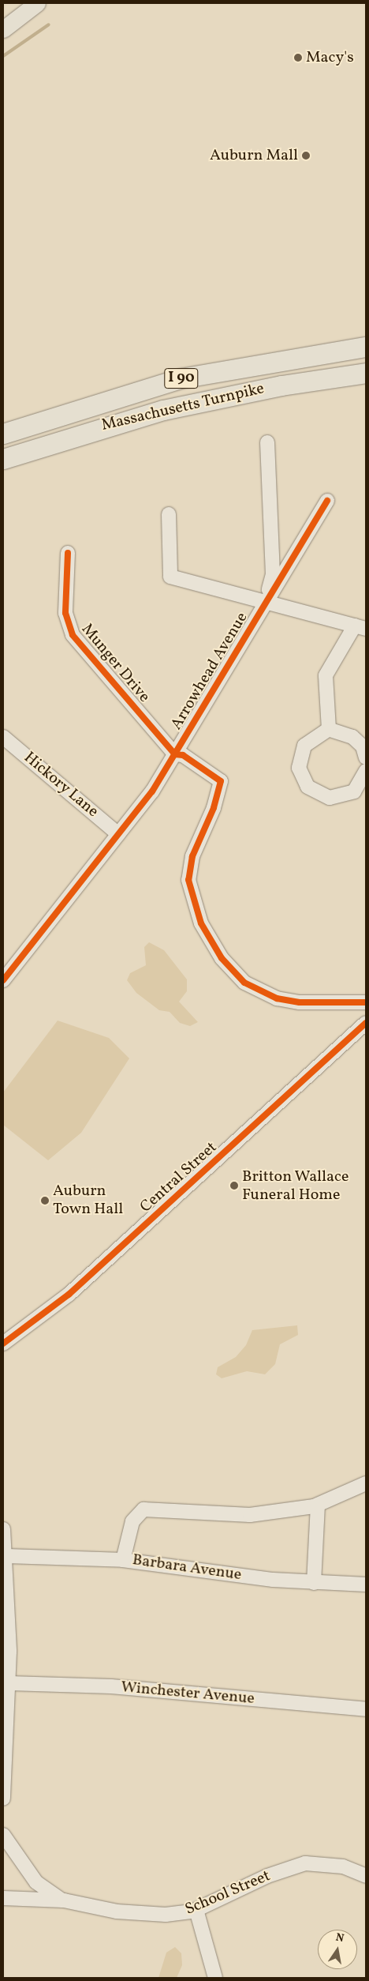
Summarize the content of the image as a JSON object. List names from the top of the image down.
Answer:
{
  "streets": {
    "highway": ["I 90", "Massachusetts Turnpike"],
    "street": [
      "Munger Drive",
      "Arrowhead Avenue",
      "Hickory Lane",
      "Central Street",
      "Barbara Avenue",
      "Winchester Avenue",
      "School Street"
    ]
  },
  "crossings": [
    ["Munger Drive", "Arrowhead Avenue"],
    ["Arrowhead Avenue", "Hickory Lane"]
  ],
  "places": [
    "Macy's",
    "Auburn Mall",
    "Britton Wallace Funeral Home",
    "Auburn Town Hall"
  ],
  "north": "top"
}
